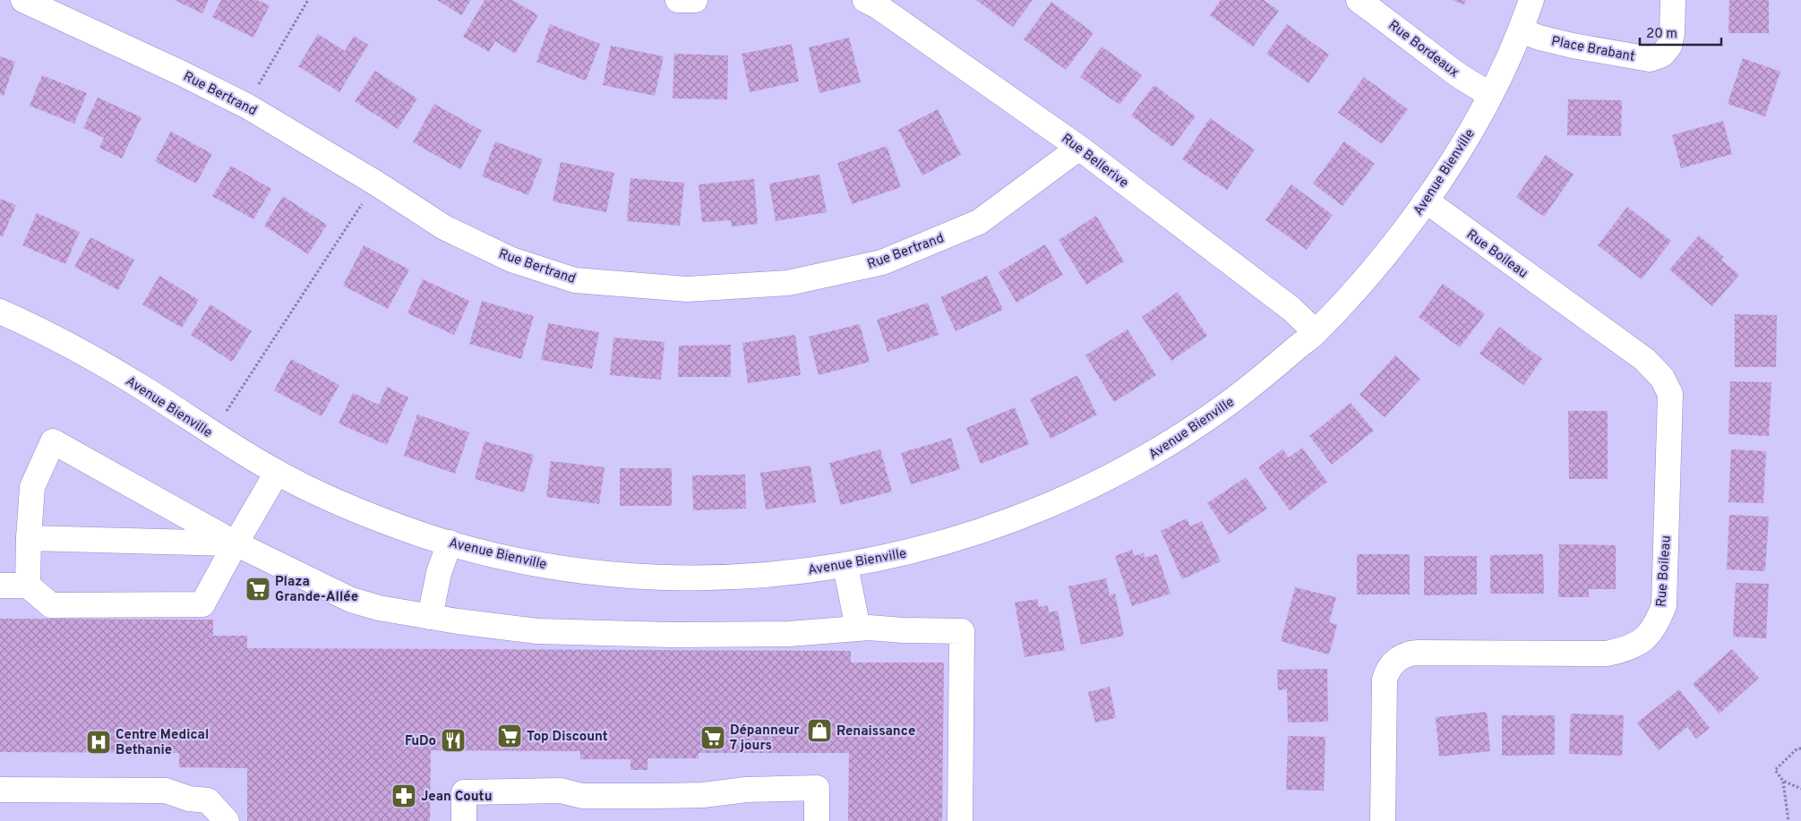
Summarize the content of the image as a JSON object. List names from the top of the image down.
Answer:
{
  "streets": {
    "street": [
      "Rue Bordeaux",
      "Place Brabant",
      "Rue Bertrand",
      "Rue Bellerive",
      "Avenue Bienville",
      "Rue Boileau"
    ]
  },
  "crossings": [
    ["Rue Bordeaux", "Avenue Bienville"],
    ["Place Brabant", "Avenue Bienville"],
    ["Rue Bertrand", "Rue Bellerive"],
    ["Rue Bellerive", "Avenue Bienville"],
    ["Avenue Bienville", "Rue Boileau"]
  ],
  "places": {
    "supermarket": ["Plaza Grande-Allée", "Top Discount", "Dépanneur 7 jours"],
    "shop": ["Renaissance"],
    "restaurant": ["FuDo"],
    "hospital": ["Centre Medical Bethanie"],
    "pharmacy": ["Jean Coutu"]
  },
  "scale_bar": "20 m"
}
